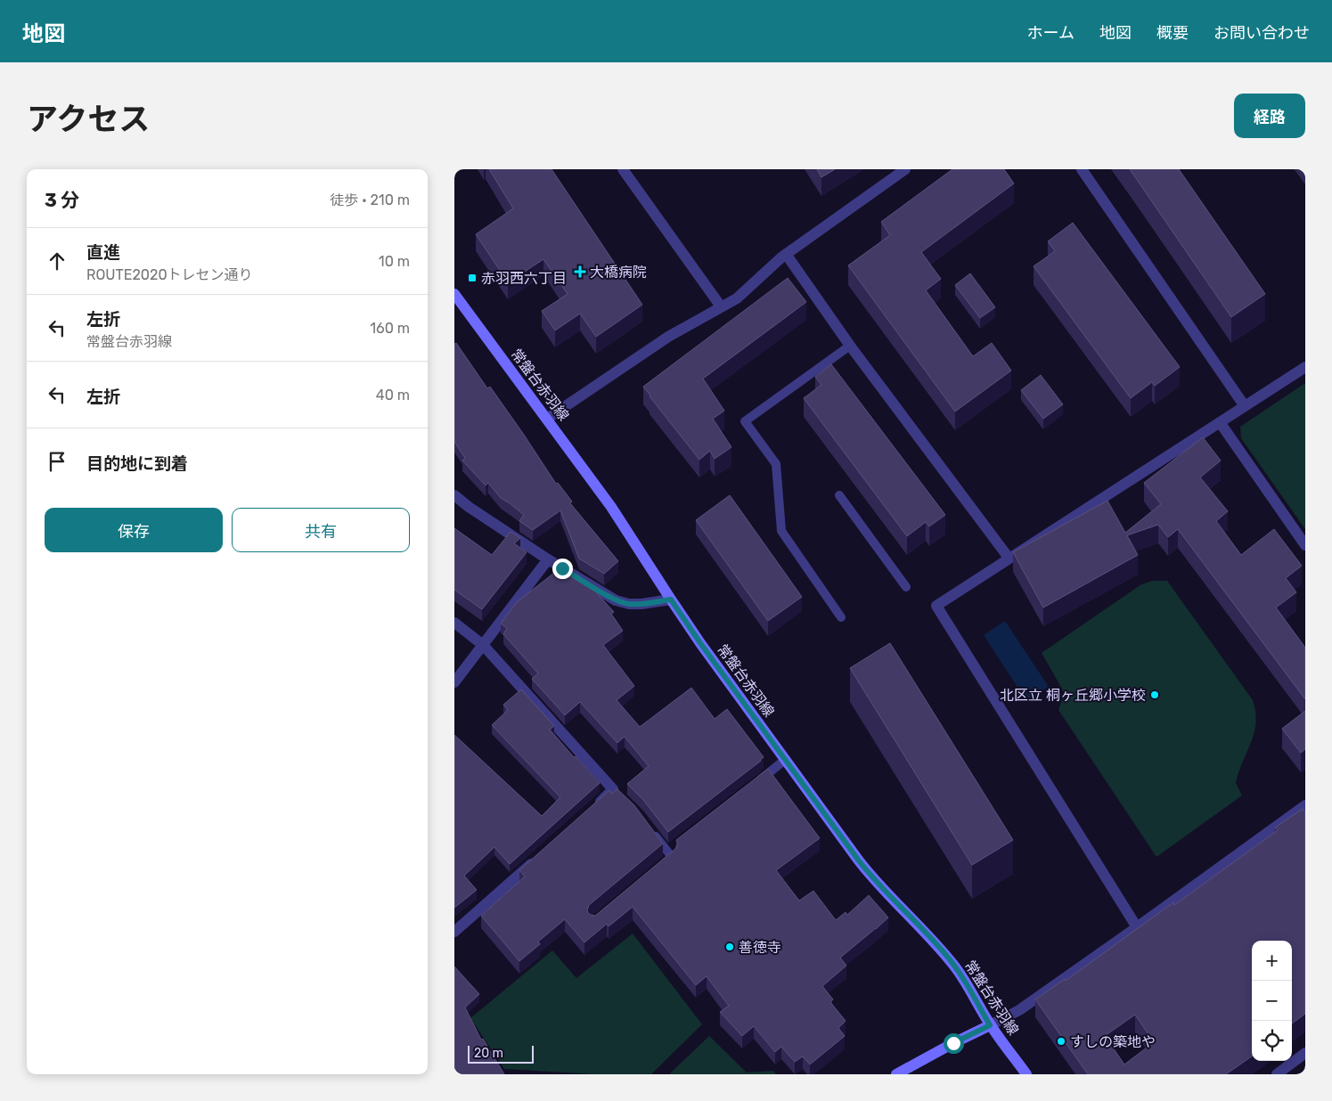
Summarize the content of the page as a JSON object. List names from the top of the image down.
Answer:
{
  "streets": {
    "main road": ["常盤台赤羽線"]
  },
  "places": {
    "health": ["大橋病院"],
    "transit": ["赤羽西六丁目"],
    "other": ["北区立 桐ヶ丘郷小学校", "善徳寺", "すしの築地や"]
  },
  "scale_bar": "20 m",
  "page": {
    "header": "地図",
    "nav": [
      "ホーム",
      "地図",
      "概要",
      "お問い合わせ"
    ],
    "title": "アクセス",
    "buttons": [
      "経路",
      ["保存", "共有"]
    ],
    "heading": ["3 分", "徒歩 · 210 m"],
    "list": [
      ["直進", "ROUTE2020トレセン通り", "10 m"],
      ["左折", "常盤台赤羽線", "160 m"],
      ["左折", "40 m"],
      "目的地に到着"
    ],
    "map_buttons": ["+", "−"],
    "scale": "20 m"
  }
}
